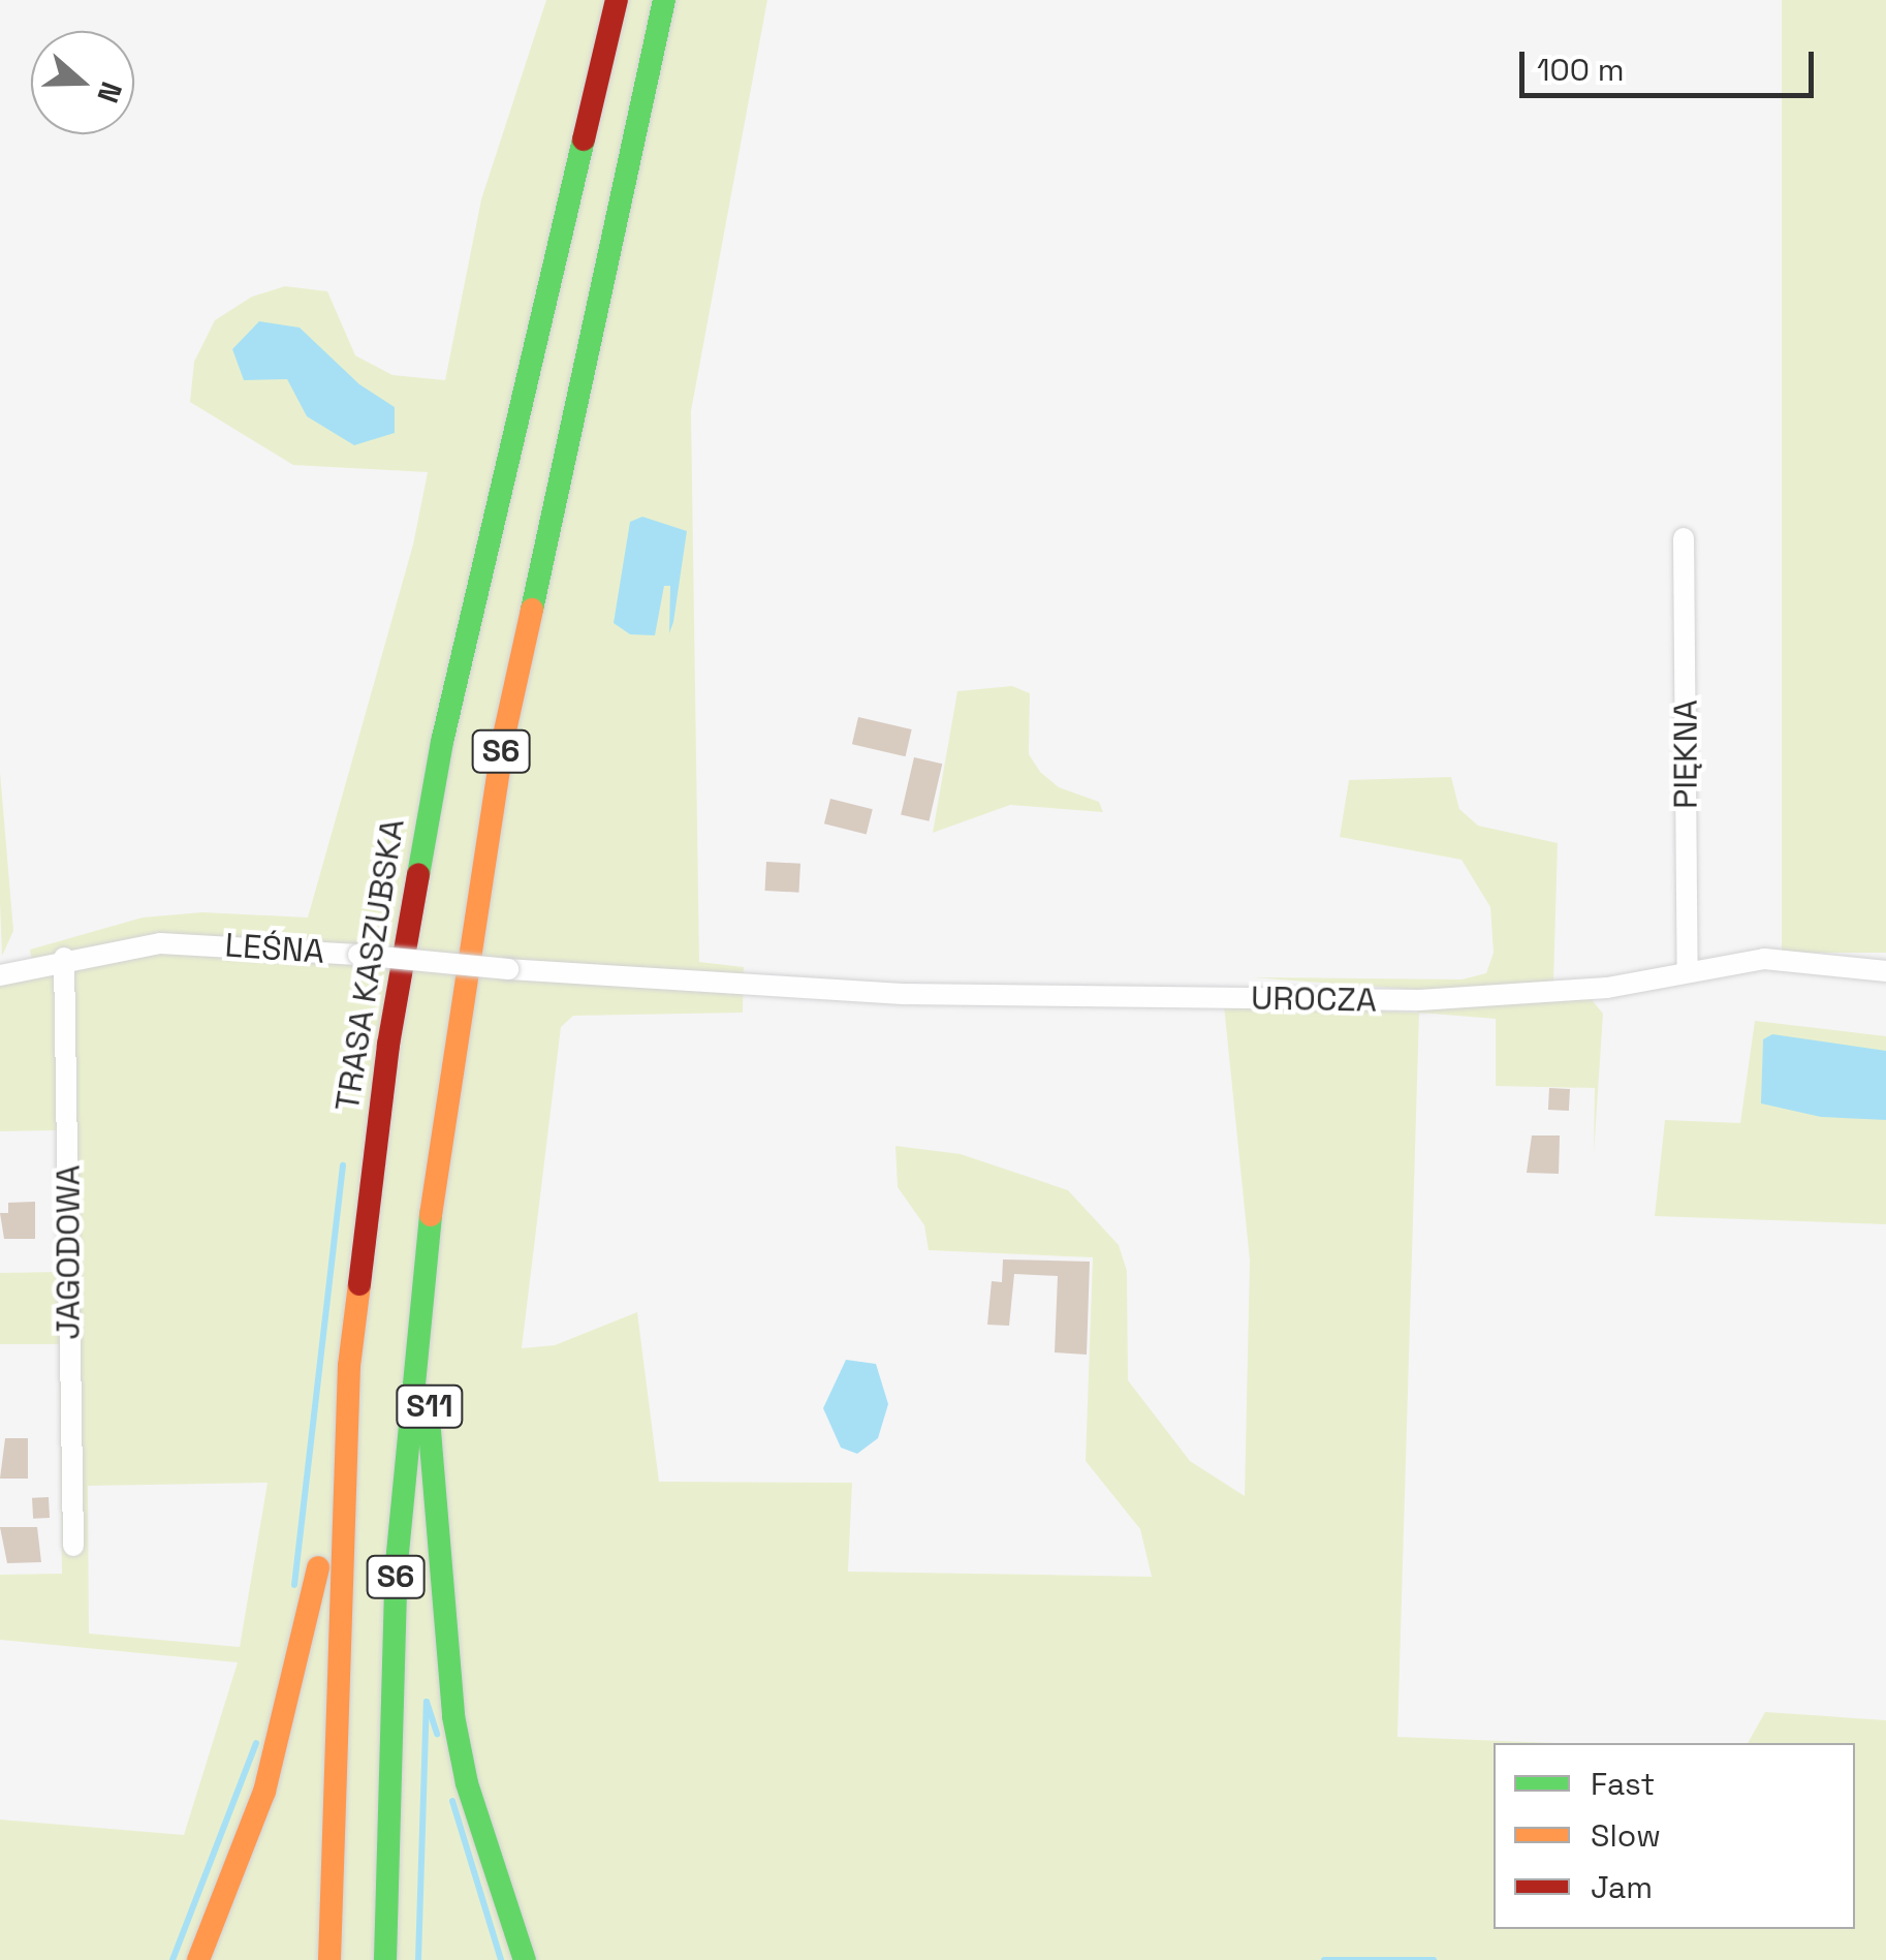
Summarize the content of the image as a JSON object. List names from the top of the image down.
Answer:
{
  "streets": {
    "highway": ["S6", "TRASA KASZUBSKA", "S11"],
    "street": [
      "PIĘKNA",
      "LEŚNA",
      "UROCZA",
      "JAGODOWA"
    ]
  },
  "crossings": [
    ["S6", "S11"],
    ["PIĘKNA", "UROCZA"],
    ["LEŚNA", "UROCZA"],
    ["LEŚNA", "JAGODOWA"],
    ["TRASA KASZUBSKA", "S11"]
  ],
  "legend": ["Fast", "Slow", "Jam"],
  "scale_bar": "100 m",
  "north": "right"
}
